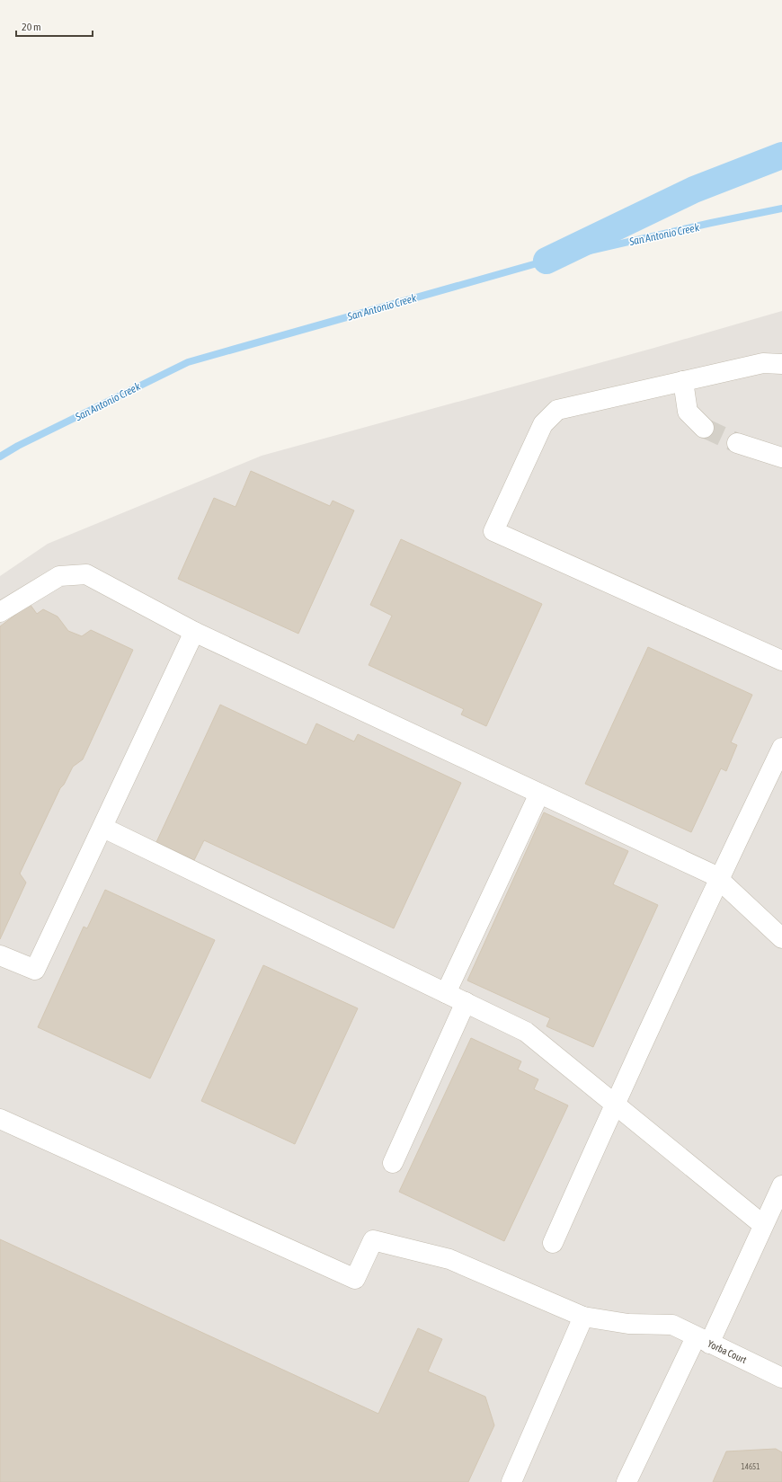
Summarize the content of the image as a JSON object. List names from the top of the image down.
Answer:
{
  "streets": {
    "street": ["Yorba Court"]
  },
  "water": ["San Antonio Creek"],
  "house_numbers": ["14651"],
  "scale_bar": "20 m"
}
